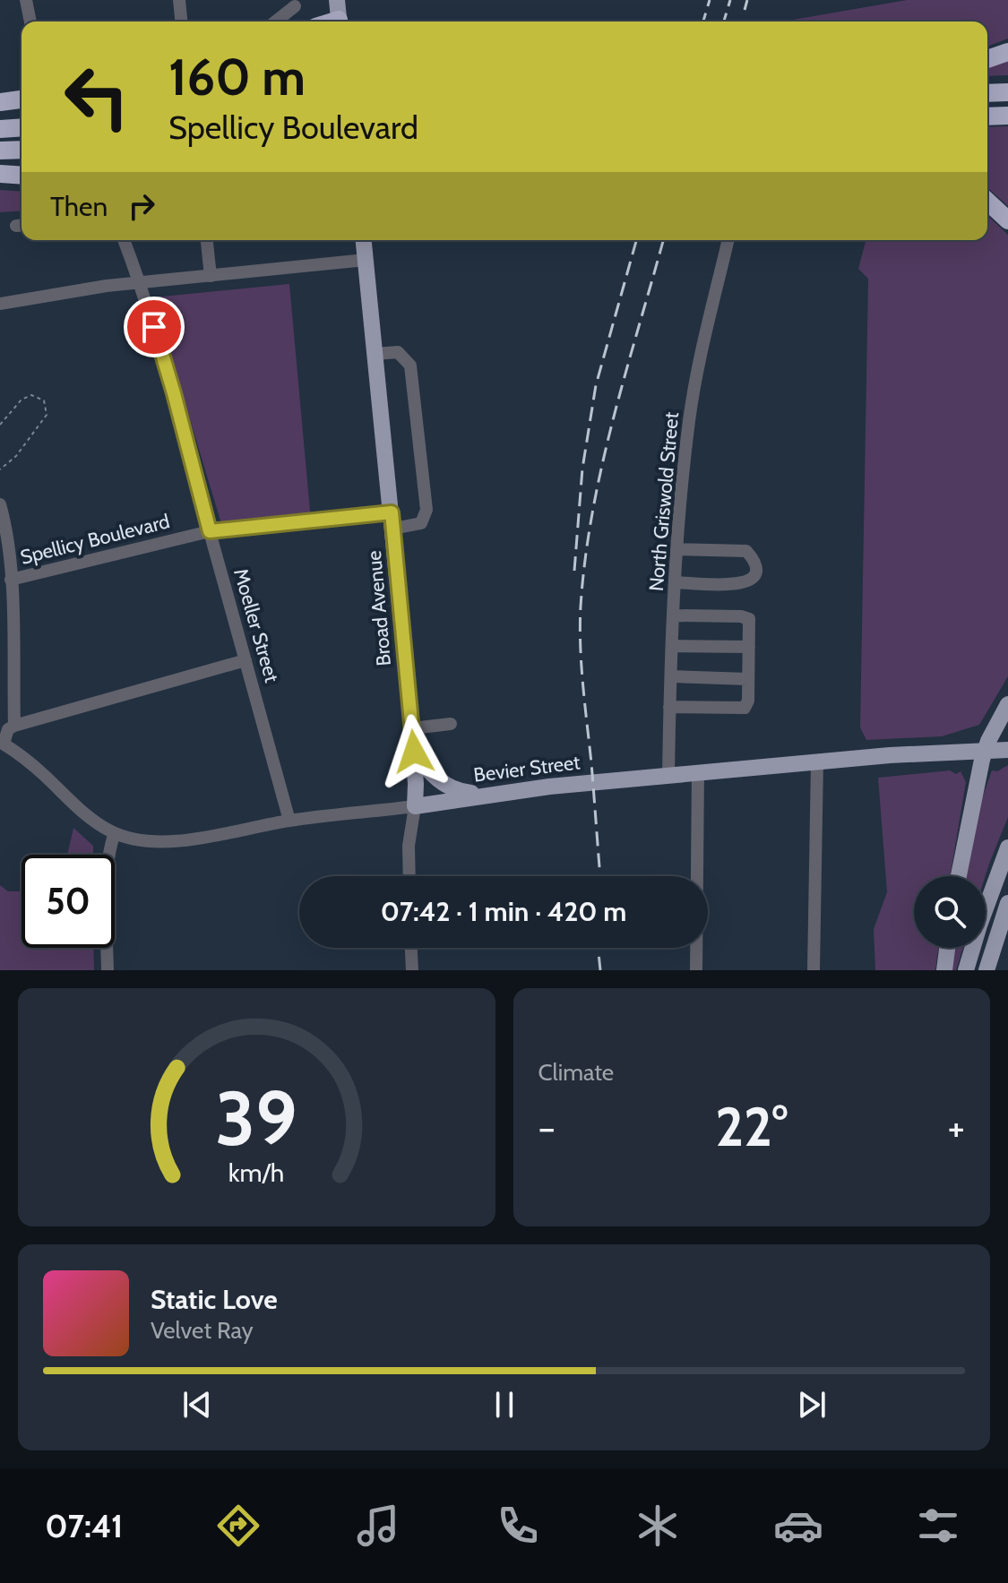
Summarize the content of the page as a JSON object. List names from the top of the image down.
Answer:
{
  "streets": {
    "main road": ["Broad Avenue", "Bevier Street"],
    "street": ["North Griswold Street", "Spellicy Boulevard", "Moeller Street"]
  },
  "crossings": [
    ["North Griswold Street", "Bevier Street"],
    ["Spellicy Boulevard", "Broad Avenue"],
    ["Spellicy Boulevard", "Moeller Street"],
    ["Broad Avenue", "Bevier Street"],
    ["Moeller Street", "Bevier Street"]
  ],
  "page": {
    "turn": ["160 m", "Spellicy Boulevard"],
    "then": "Then",
    "limit": "50",
    "trip": "07:42 · 1 min · 420 m",
    "tile": "Climate",
    "heat": ["−", "22°", "+"],
    "song": ["Static Love", "Velvet Ray"],
    "tabs": "07:41",
    "gauge": ["39", "km/h"]
  }
}
